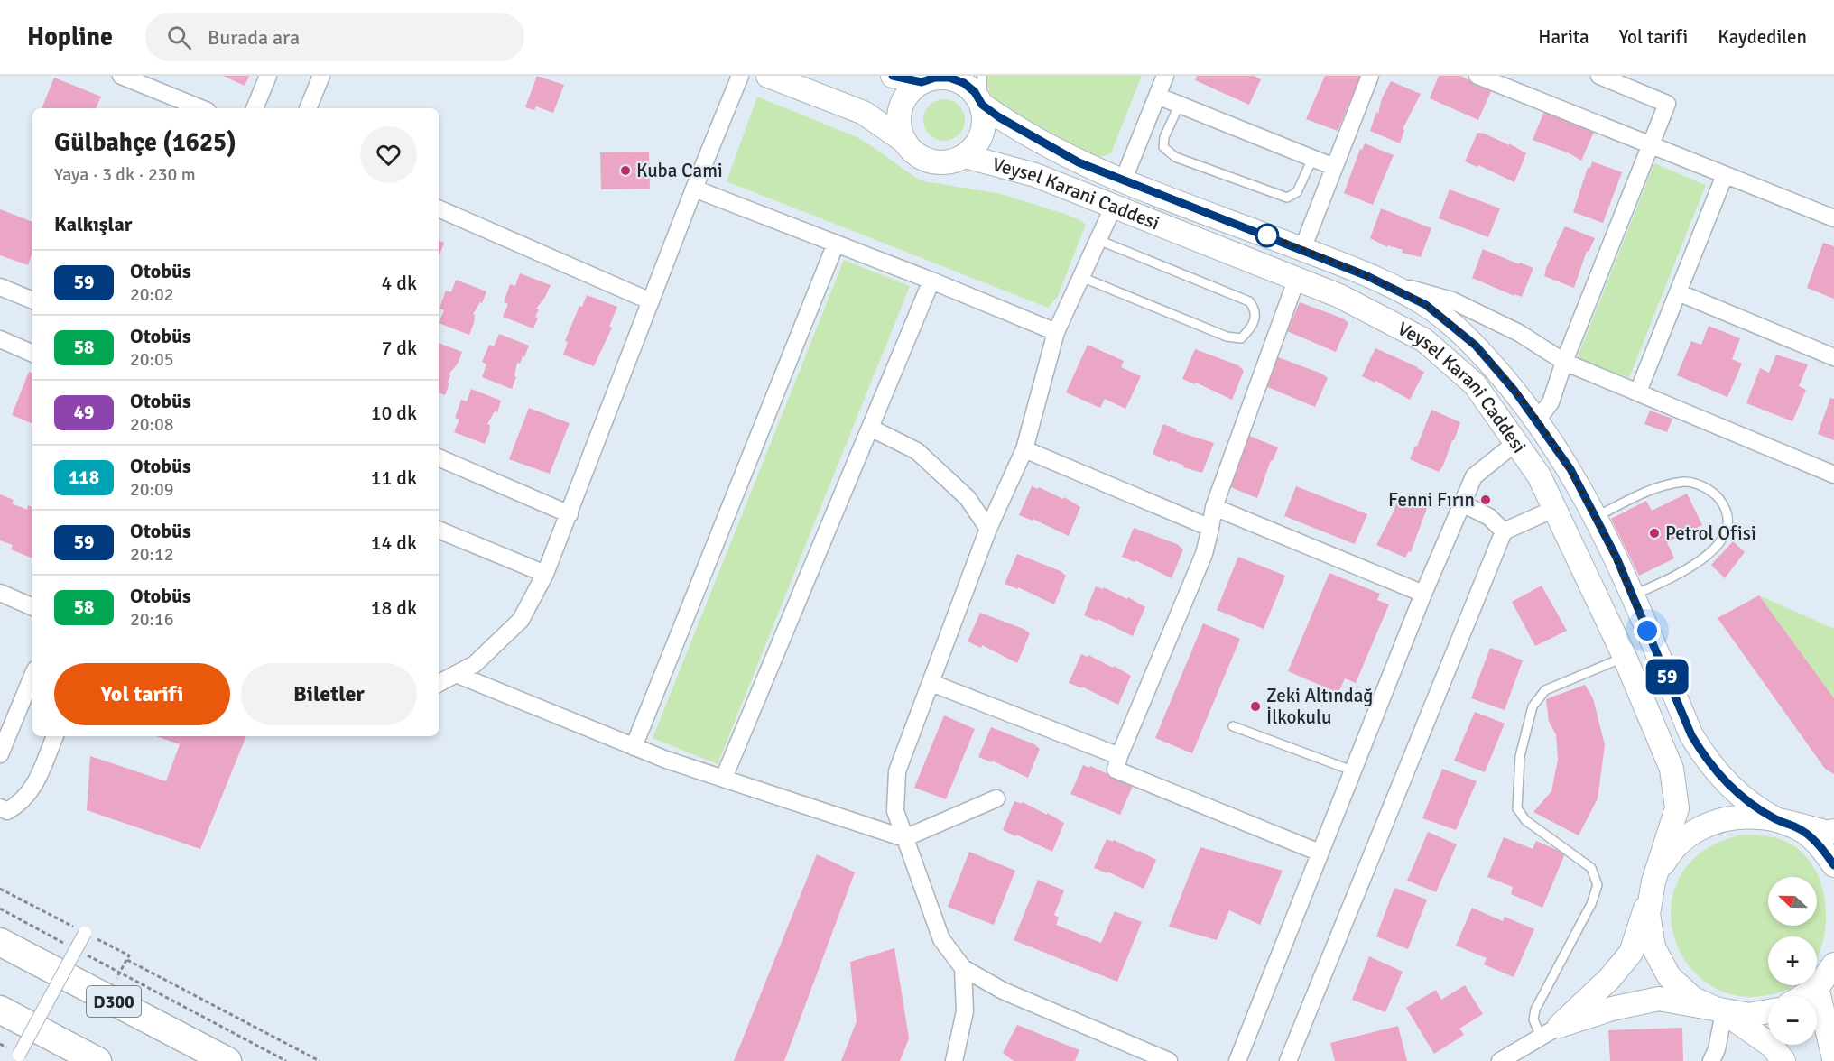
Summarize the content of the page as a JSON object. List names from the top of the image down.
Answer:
{
  "streets": {
    "highway": ["D300"],
    "main road": ["Veysel Karani Caddesi"]
  },
  "places": [
    "Kuba Cami",
    "Fenni Fırın",
    "Petrol Ofisi",
    "Zeki Altındağ İlkokulu"
  ],
  "lines": ["bus line 59"],
  "north": "left",
  "page": {
    "header": "Hopline",
    "search": "Burada ara",
    "nav": ["Harita", "Yol tarifi", "Kaydedilen"],
    "on_map": "59",
    "heading": [
      ["Gülbahçe (1625)", "Yaya · 3 dk · 230 m"],
      "Kalkışlar"
    ],
    "list": [
      {
        "mark": "59",
        "name": "Otobüs",
        "note": "20:02",
        "value": "4 dk"
      },
      {
        "mark": "58",
        "name": "Otobüs",
        "note": "20:05",
        "value": "7 dk"
      },
      {
        "mark": "49",
        "name": "Otobüs",
        "note": "20:08",
        "value": "10 dk"
      },
      {
        "mark": "118",
        "name": "Otobüs",
        "note": "20:09",
        "value": "11 dk"
      },
      {
        "mark": "59",
        "name": "Otobüs",
        "note": "20:12",
        "value": "14 dk"
      },
      {
        "mark": "58",
        "name": "Otobüs",
        "note": "20:16",
        "value": "18 dk"
      }
    ],
    "buttons": ["Yol tarifi", "Biletler"],
    "map_buttons": ["+", "−"]
  }
}
